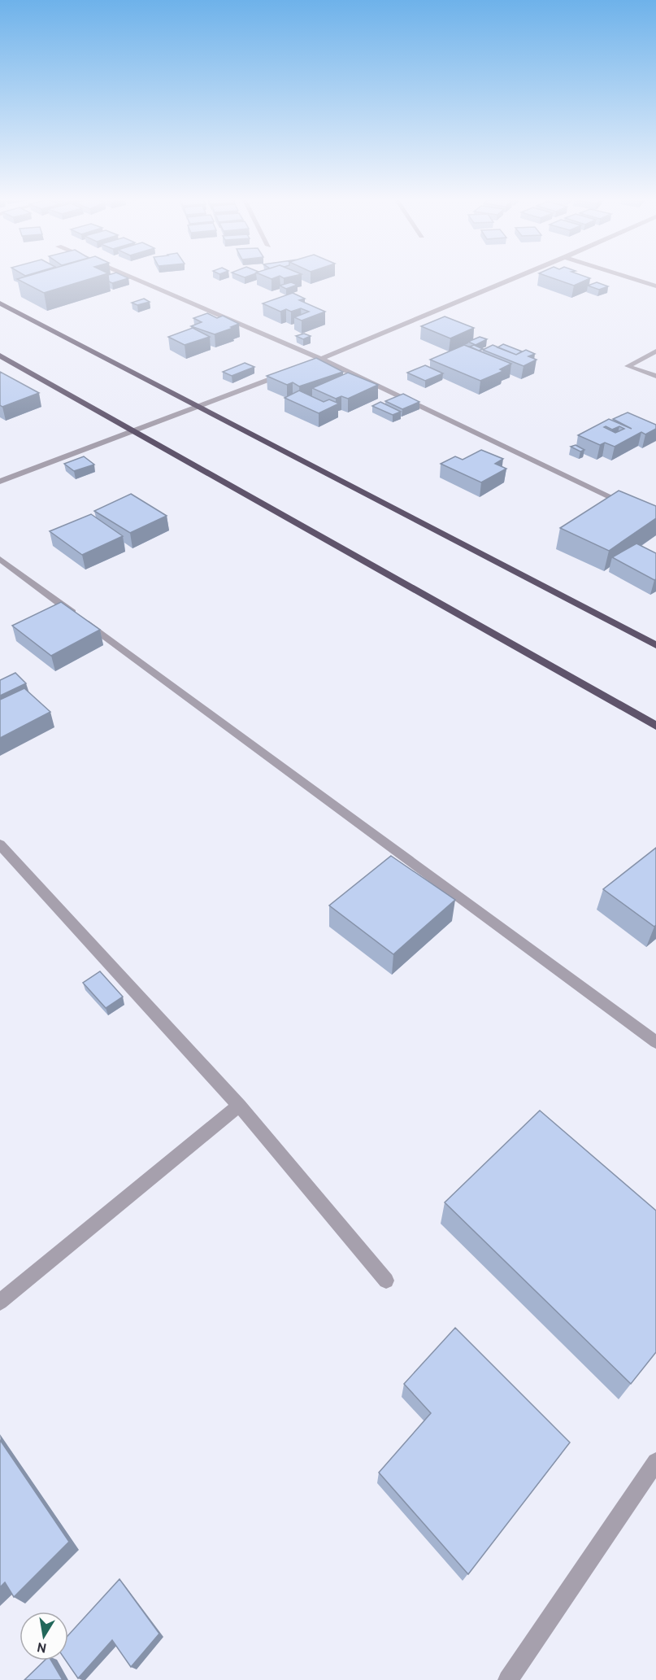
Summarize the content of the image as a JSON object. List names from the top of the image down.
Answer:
{
  "north": "bottom"
}
